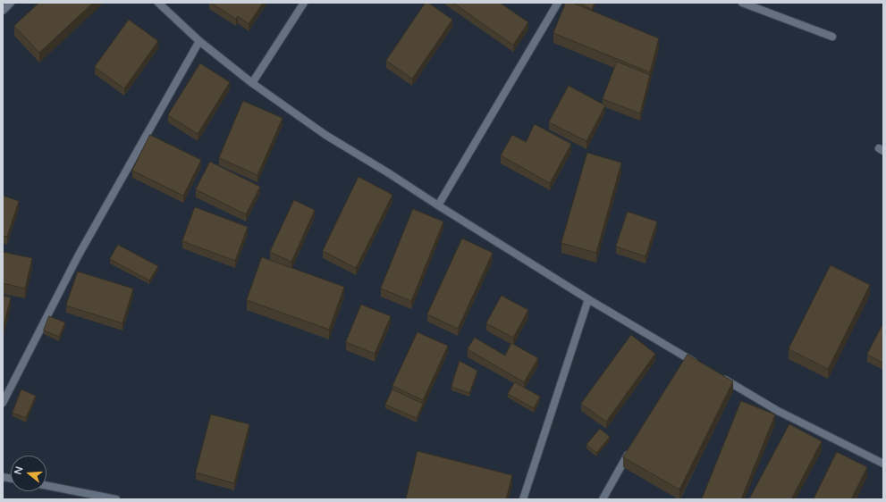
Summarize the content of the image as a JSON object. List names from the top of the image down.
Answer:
{
  "north": "left"
}
